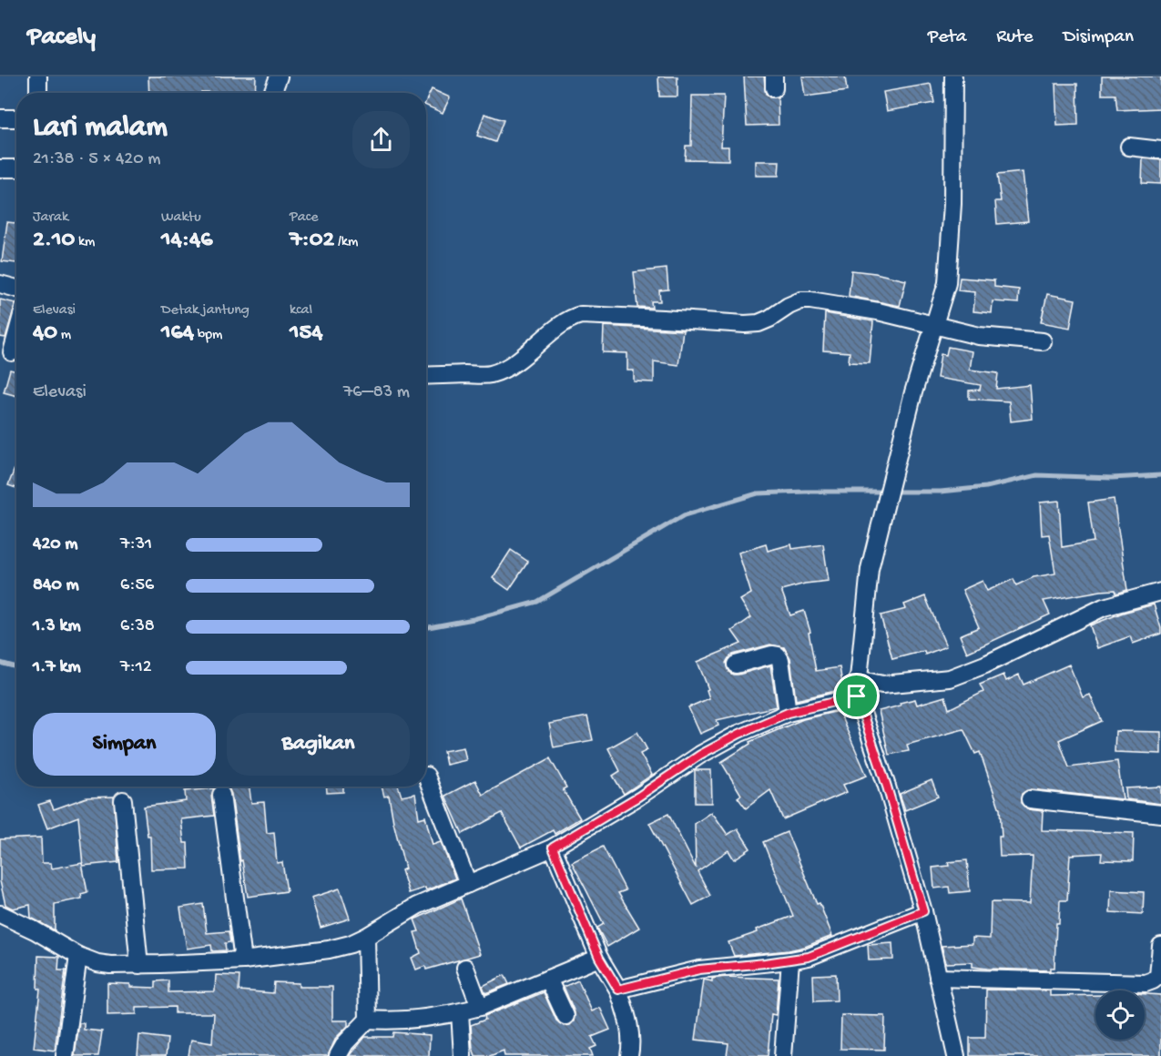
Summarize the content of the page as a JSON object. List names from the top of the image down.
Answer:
{
  "page": {
    "header": "Pacely",
    "nav": ["Peta", "Rute", "Disimpan"],
    "heading": ["Lari malam", "21:38 · 5 × 420 m"],
    "stats": [
      ["Jarak", "2.10 km"],
      ["Waktu", "14:46"],
      ["Pace", "7:02 /km"],
      ["Elevasi", "40 m"],
      ["Detak jantung", "164 bpm"],
      ["kcal", "154"]
    ],
    "chart": ["Elevasi", "76–83 m"],
    "list": [
      {
        "name": "420 m",
        "note": "7:31"
      },
      {
        "name": "840 m",
        "note": "6:56"
      },
      {
        "name": "1.3 km",
        "note": "6:38"
      },
      {
        "name": "1.7 km",
        "note": "7:12"
      }
    ],
    "buttons": ["Simpan", "Bagikan"]
  }
}
